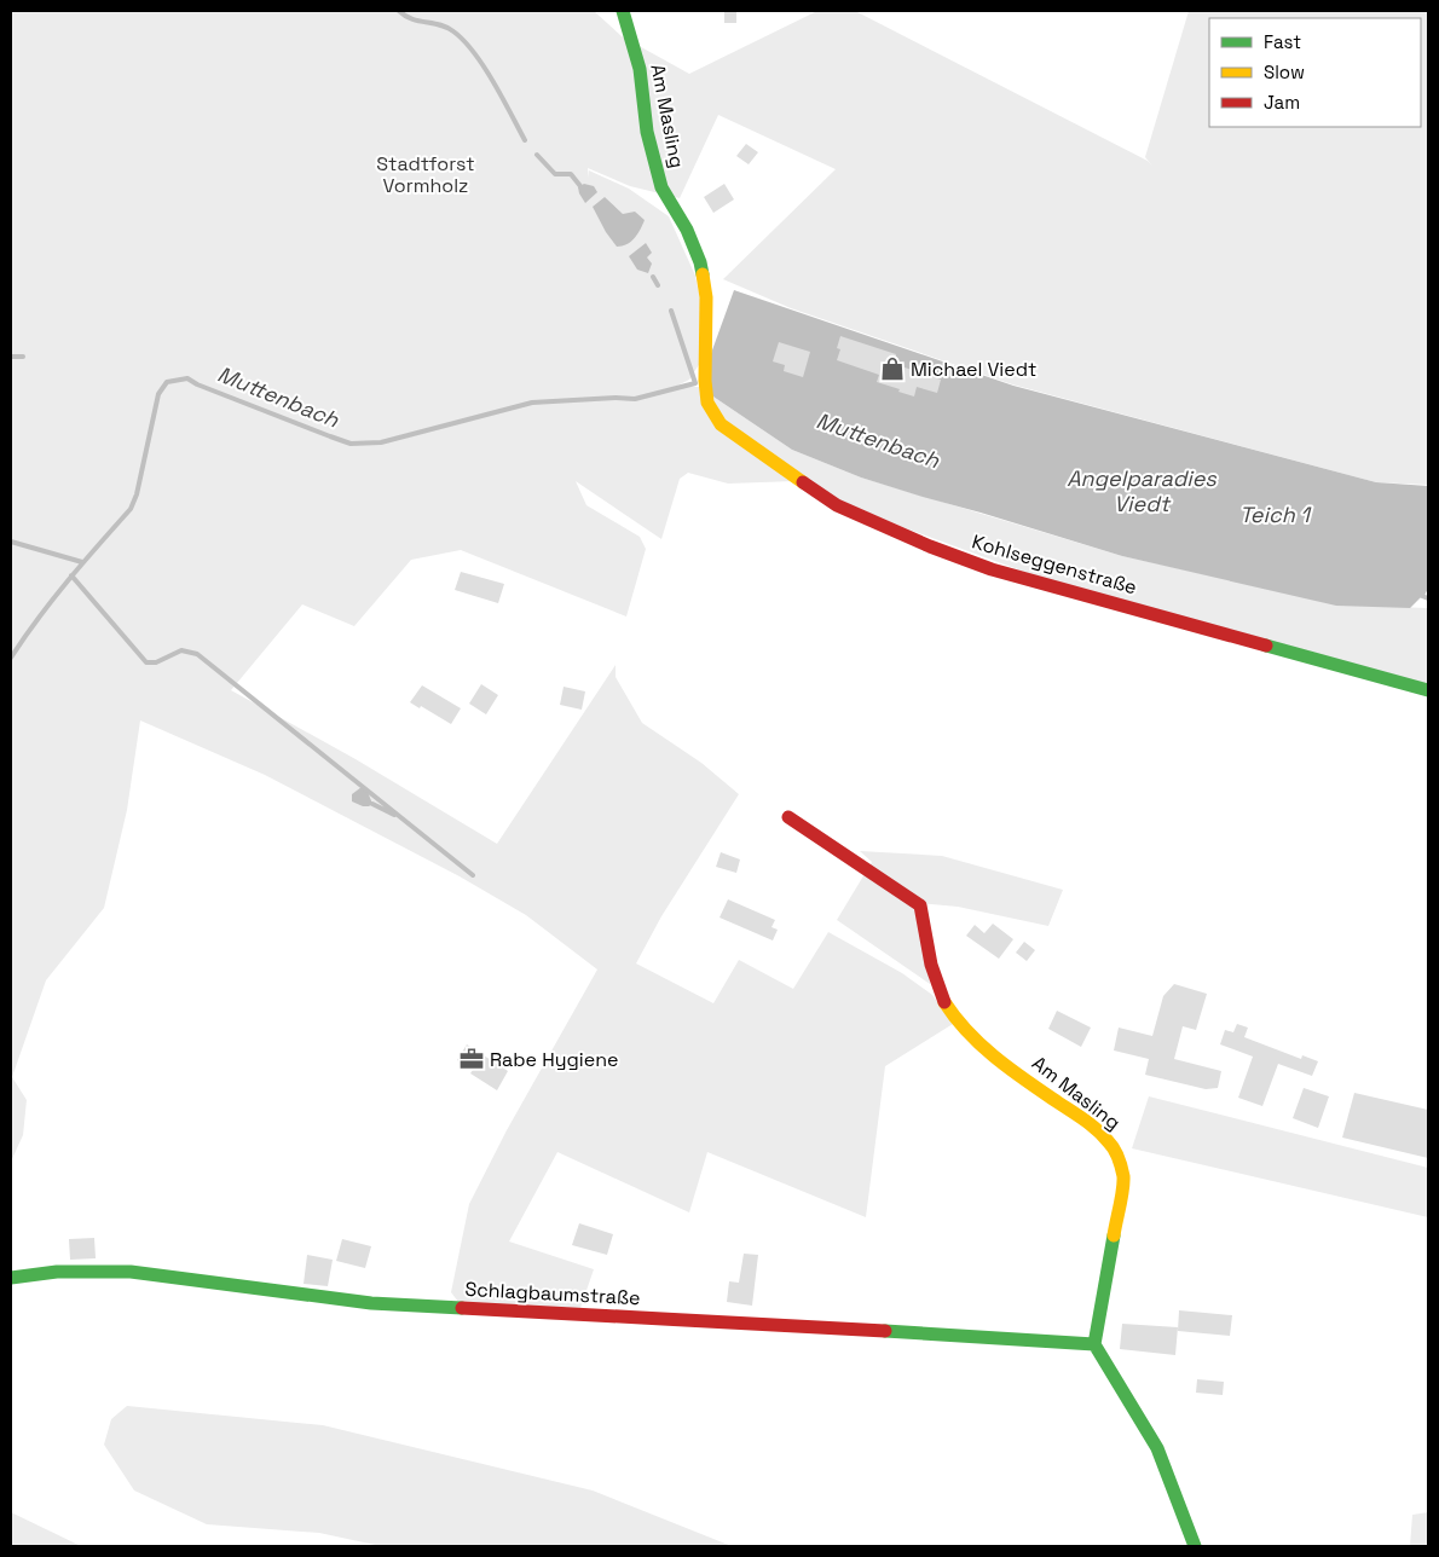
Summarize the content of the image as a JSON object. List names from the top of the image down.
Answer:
{
  "streets": {
    "street": ["Am Masling", "Kohlseggenstraße", "Schlagbaumstraße"]
  },
  "crossings": [
    ["Am Masling", "Kohlseggenstraße"],
    ["Am Masling", "Schlagbaumstraße"]
  ],
  "water": ["Muttenbach", "Angelparadies Viedt", "Teich 1"],
  "parks": ["Stadtforst Vormholz"],
  "places": {
    "shop": ["Michael Viedt"],
    "office": ["Rabe Hygiene"]
  },
  "legend": ["Fast", "Slow", "Jam"]
}
